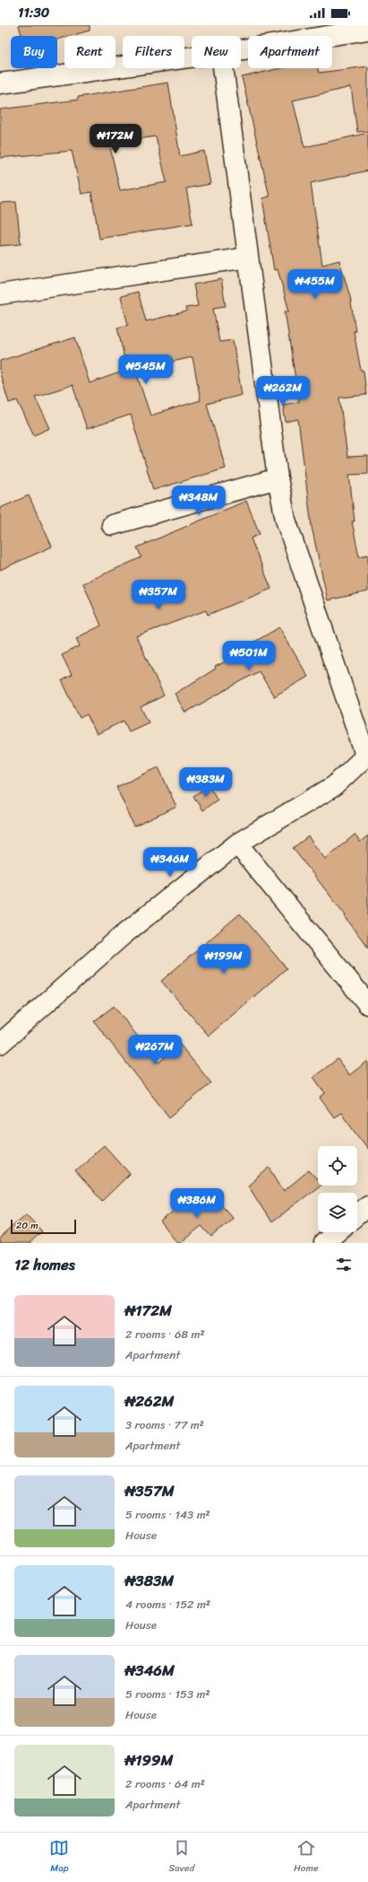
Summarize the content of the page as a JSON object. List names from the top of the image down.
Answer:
{
  "scale_bar": "20 m",
  "page": {
    "status": "11:30",
    "chip": [
      "Buy",
      "Rent",
      "Filters",
      "New",
      "Apartment"
    ],
    "price": [
      "₦172M",
      "₦455M",
      "₦545M",
      "₦262M",
      "₦348M",
      "₦357M",
      "₦501M",
      "₦383M",
      "₦346M",
      "₦199M",
      "₦267M",
      "₦386M"
    ],
    "scale": "20 m",
    "heading": "12 homes",
    "list": [
      {
        "name": "₦172M",
        "note": "2 rooms · 68 m² · Apartment"
      },
      {
        "name": "₦262M",
        "note": "3 rooms · 77 m² · Apartment"
      },
      {
        "name": "₦357M",
        "note": "5 rooms · 143 m² · House"
      },
      {
        "name": "₦383M",
        "note": "4 rooms · 152 m² · House"
      },
      {
        "name": "₦346M",
        "note": "5 rooms · 153 m² · House"
      },
      {
        "name": "₦199M",
        "note": "2 rooms · 64 m² · Apartment"
      }
    ],
    "tabs": ["Map", "Saved", "Home"]
  }
}
